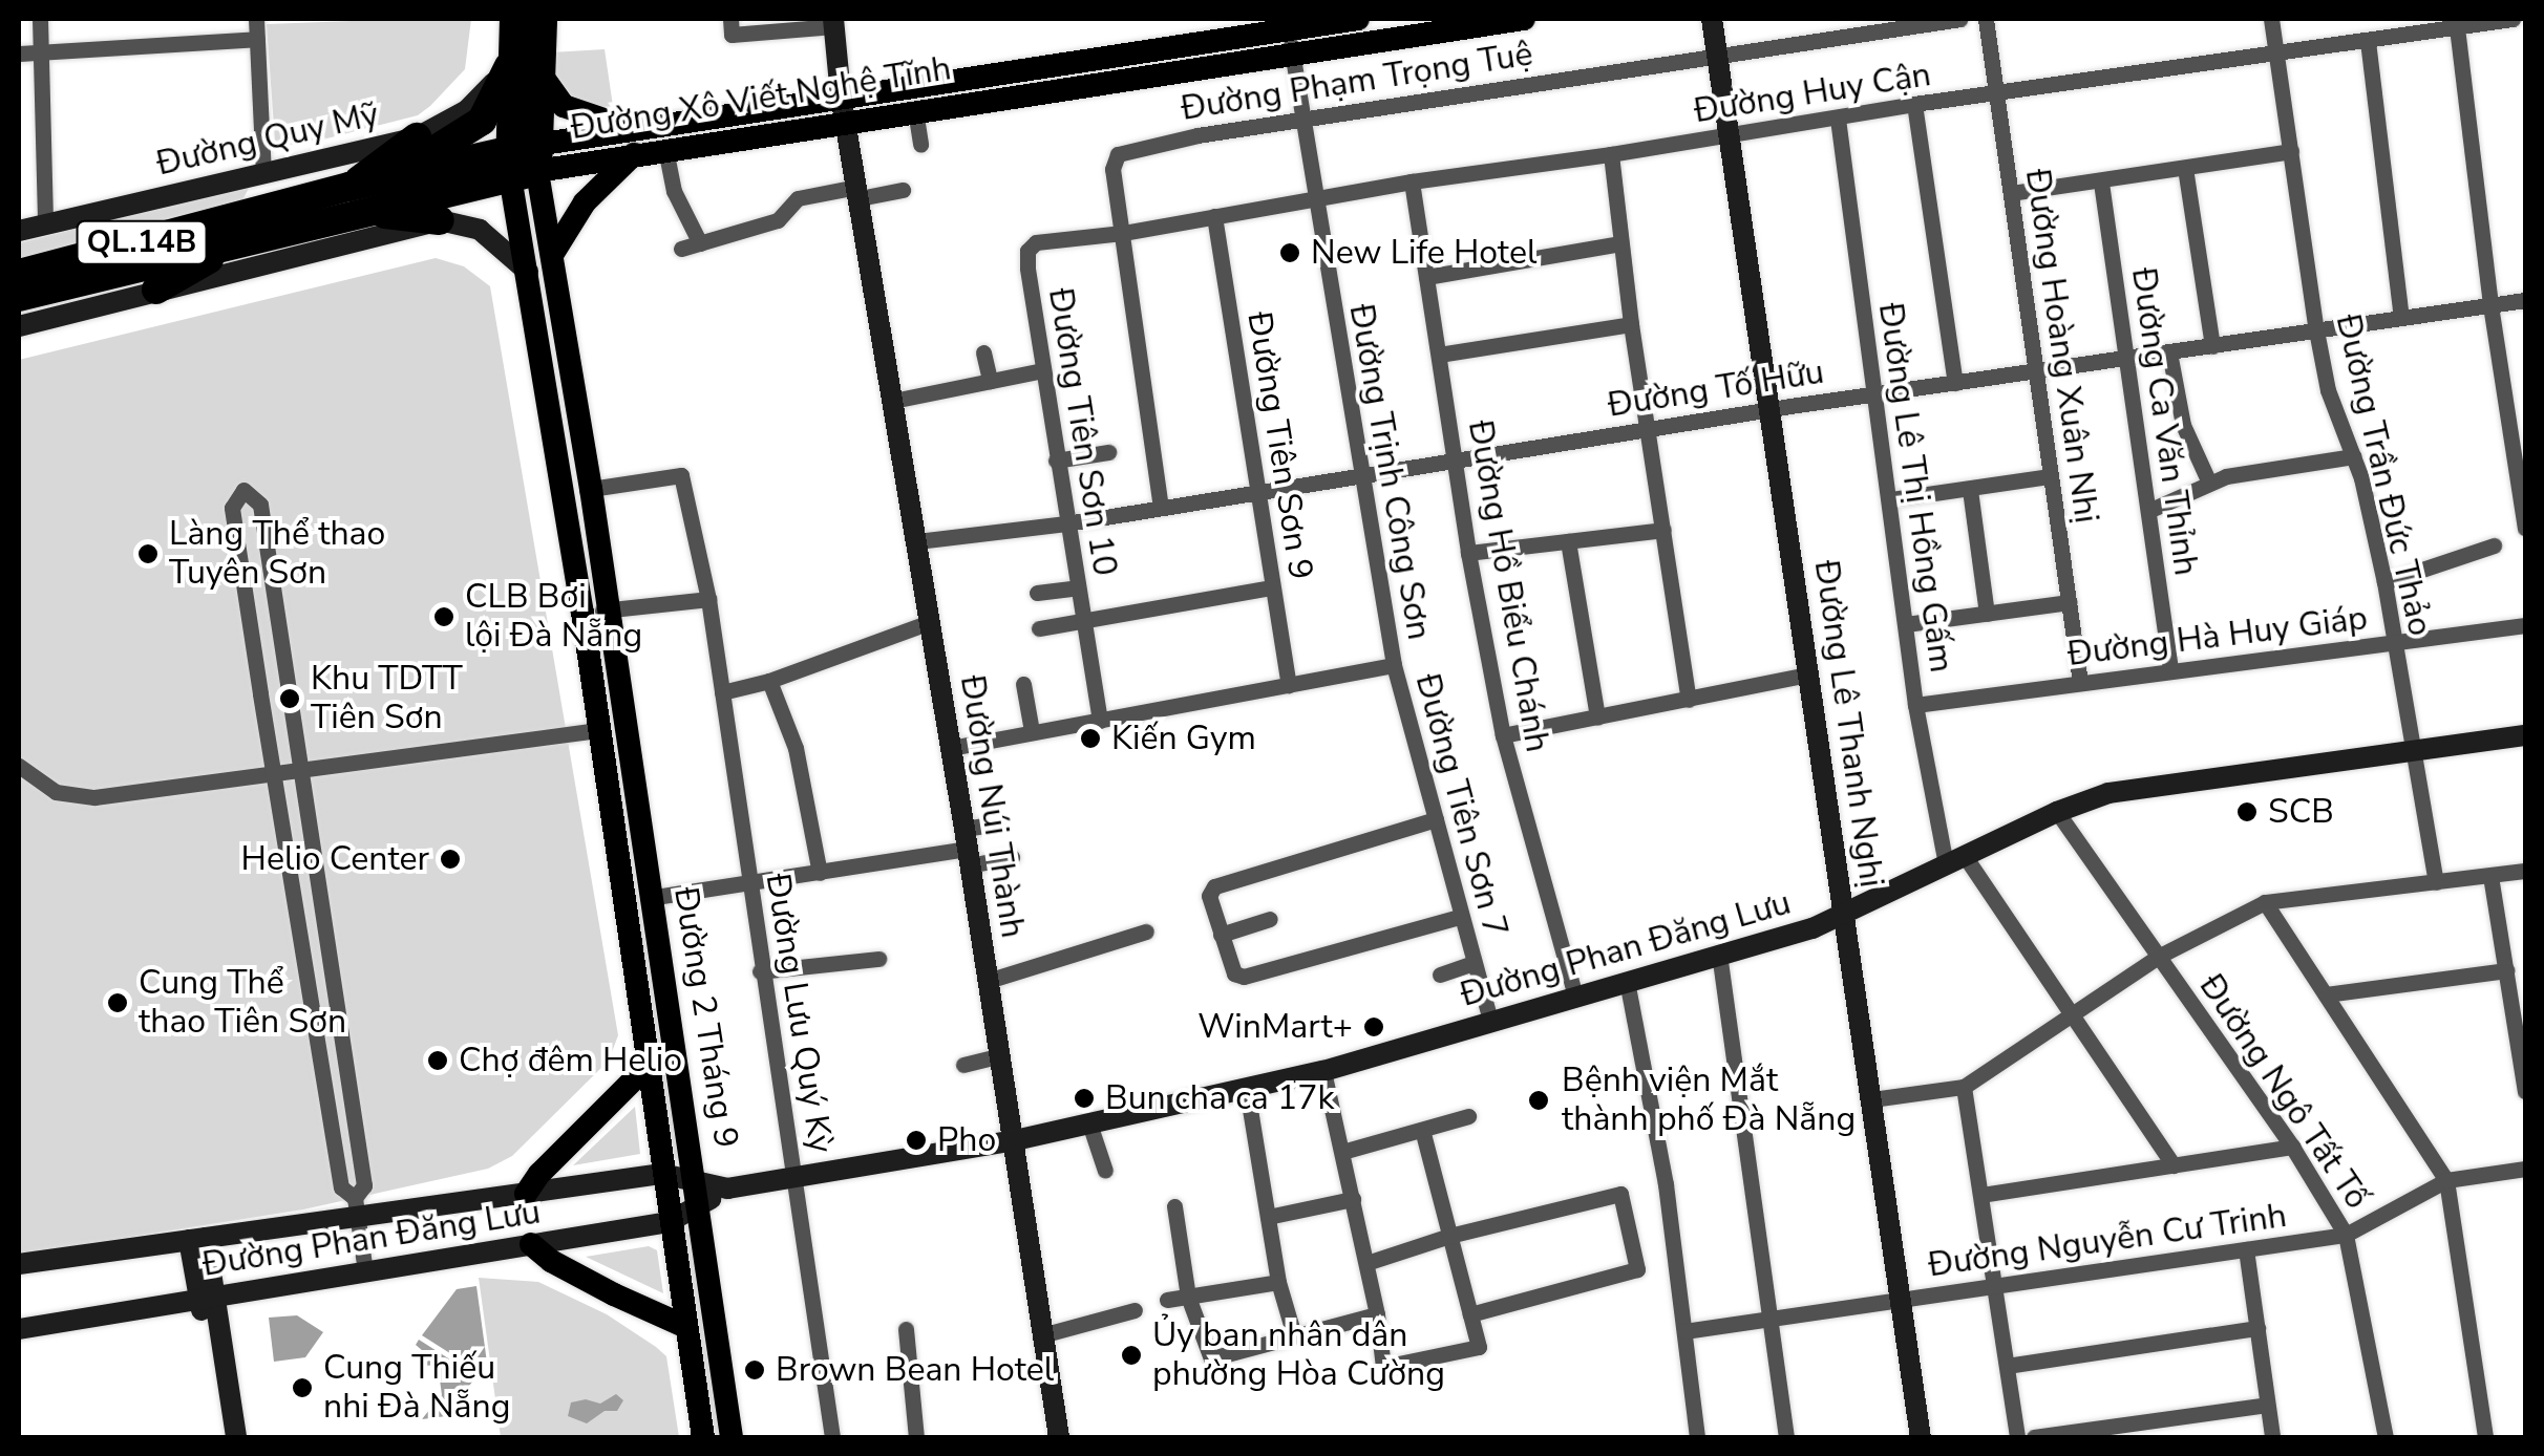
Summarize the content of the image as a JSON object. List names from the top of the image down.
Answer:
{
  "streets": {
    "highway": ["Đường Xô Viết Nghệ Tĩnh", "QL.14B", "Đường 2 Tháng 9"],
    "street": [
      "Đường Phạm Trọng Tuệ",
      "Đường Huy Cận",
      "Đường Quy Mỹ",
      "Đường Hoàng Xuân Nhị",
      "Đường Tố Hữu",
      "Đường Ca Văn Thỉnh",
      "Đường Tiên Sơn 10",
      "Đường Tiên Sơn 9",
      "Đường Trịnh Công Sơn",
      "Đường Trần Đức Thảo",
      "Đường Lê Thị Hồng Gấm",
      "Đường Hồ Biểu Chánh",
      "Đường Hà Huy Giáp",
      "Đường Lê Thanh Nghị",
      "Đường Tiên Sơn 7",
      "Đường Núi Thành",
      "Đường Phan Đăng Lưu",
      "Đường Lưu Quý Kỳ",
      "Đường Ngô Tất Tố",
      "Đường Nguyễn Cư Trinh"
    ]
  },
  "crossings": [
    ["Đường Phạm Trọng Tuệ", "Đường Huy Cận"],
    ["Đường Phạm Trọng Tuệ", "Đường Tố Hữu"],
    ["Đường Phạm Trọng Tuệ", "Đường Tiên Sơn 10"],
    ["Đường Phạm Trọng Tuệ", "Đường Trịnh Công Sơn"],
    ["Đường Phạm Trọng Tuệ", "Đường Lê Thanh Nghị"],
    ["Đường Huy Cận", "Đường Hoàng Xuân Nhị"],
    ["Đường Huy Cận", "Đường Tiên Sơn 10"],
    ["Đường Huy Cận", "Đường Tiên Sơn 9"],
    ["Đường Huy Cận", "Đường Trịnh Công Sơn"],
    ["Đường Huy Cận", "Đường Trần Đức Thảo"],
    ["Đường Huy Cận", "Đường Lê Thị Hồng Gấm"],
    ["Đường Huy Cận", "Đường Hồ Biểu Chánh"],
    ["Đường Huy Cận", "Đường Lê Thanh Nghị"],
    ["Đường Xô Viết Nghệ Tĩnh", "Đường Trịnh Công Sơn"],
    ["Đường Xô Viết Nghệ Tĩnh", "Đường Núi Thành"],
    ["Đường Xô Viết Nghệ Tĩnh", "Đường 2 Tháng 9"],
    ["Đường Quy Mỹ", "Đường 2 Tháng 9"],
    ["Đường Hoàng Xuân Nhị", "Đường Tố Hữu"],
    ["Đường Hoàng Xuân Nhị", "Đường Hà Huy Giáp"],
    ["Đường Tố Hữu", "Đường Ca Văn Thỉnh"],
    ["Đường Tố Hữu", "Đường Tiên Sơn 10"],
    ["Đường Tố Hữu", "Đường Tiên Sơn 9"],
    ["Đường Tố Hữu", "Đường Trịnh Công Sơn"],
    ["Đường Tố Hữu", "Đường Trần Đức Thảo"],
    ["Đường Tố Hữu", "Đường Lê Thị Hồng Gấm"],
    ["Đường Tố Hữu", "Đường Hồ Biểu Chánh"],
    ["Đường Tố Hữu", "Đường Lê Thanh Nghị"],
    ["Đường Tố Hữu", "Đường Núi Thành"],
    ["Đường Ca Văn Thỉnh", "Đường Hà Huy Giáp"],
    ["Đường Tiên Sơn 10", "Đường Trịnh Công Sơn"],
    ["Đường Tiên Sơn 9", "Đường Trịnh Công Sơn"],
    ["Đường Trịnh Công Sơn", "Đường Tiên Sơn 7"],
    ["Đường Trịnh Công Sơn", "Đường Núi Thành"],
    ["Đường Trần Đức Thảo", "Đường Hà Huy Giáp"],
    ["Đường Trần Đức Thảo", "Đường Phan Đăng Lưu"],
    ["Đường Lê Thị Hồng Gấm", "Đường Hà Huy Giáp"],
    ["Đường Lê Thị Hồng Gấm", "Đường Phan Đăng Lưu"],
    ["Đường Hồ Biểu Chánh", "Đường Phan Đăng Lưu"],
    ["Đường Lê Thanh Nghị", "Đường Phan Đăng Lưu"],
    ["Đường Lê Thanh Nghị", "Đường Nguyễn Cư Trinh"],
    ["Đường Tiên Sơn 7", "Đường Phan Đăng Lưu"],
    ["Đường Núi Thành", "Đường Phan Đăng Lưu"],
    ["Đường Phan Đăng Lưu", "Đường Lưu Quý Kỳ"],
    ["Đường Phan Đăng Lưu", "Đường 2 Tháng 9"],
    ["Đường Phan Đăng Lưu", "Đường Ngô Tất Tố"],
    ["Đường Lưu Quý Kỳ", "Đường 2 Tháng 9"],
    ["Đường Ngô Tất Tố", "Đường Nguyễn Cư Trinh"]
  ],
  "places": [
    "New Life Hotel",
    "Làng Thể thao Tuyên Sơn",
    "CLB Bơi lội Đà Nẵng",
    "Khu TDTT Tiên Sơn",
    "Kiến Gym",
    "SCB",
    "Helio Center",
    "Cung Thể thao Tiên Sơn",
    "WinMart+",
    "Chợ đêm Helio",
    "Bun cha ca 17k",
    "Bệnh viện Mắt thành phố Đà Nẵng",
    "Pho",
    "Ủy ban nhân dân phường Hòa Cường",
    "Brown Bean Hotel",
    "Cung Thiếu nhi Đà Nẵng"
  ]
}
